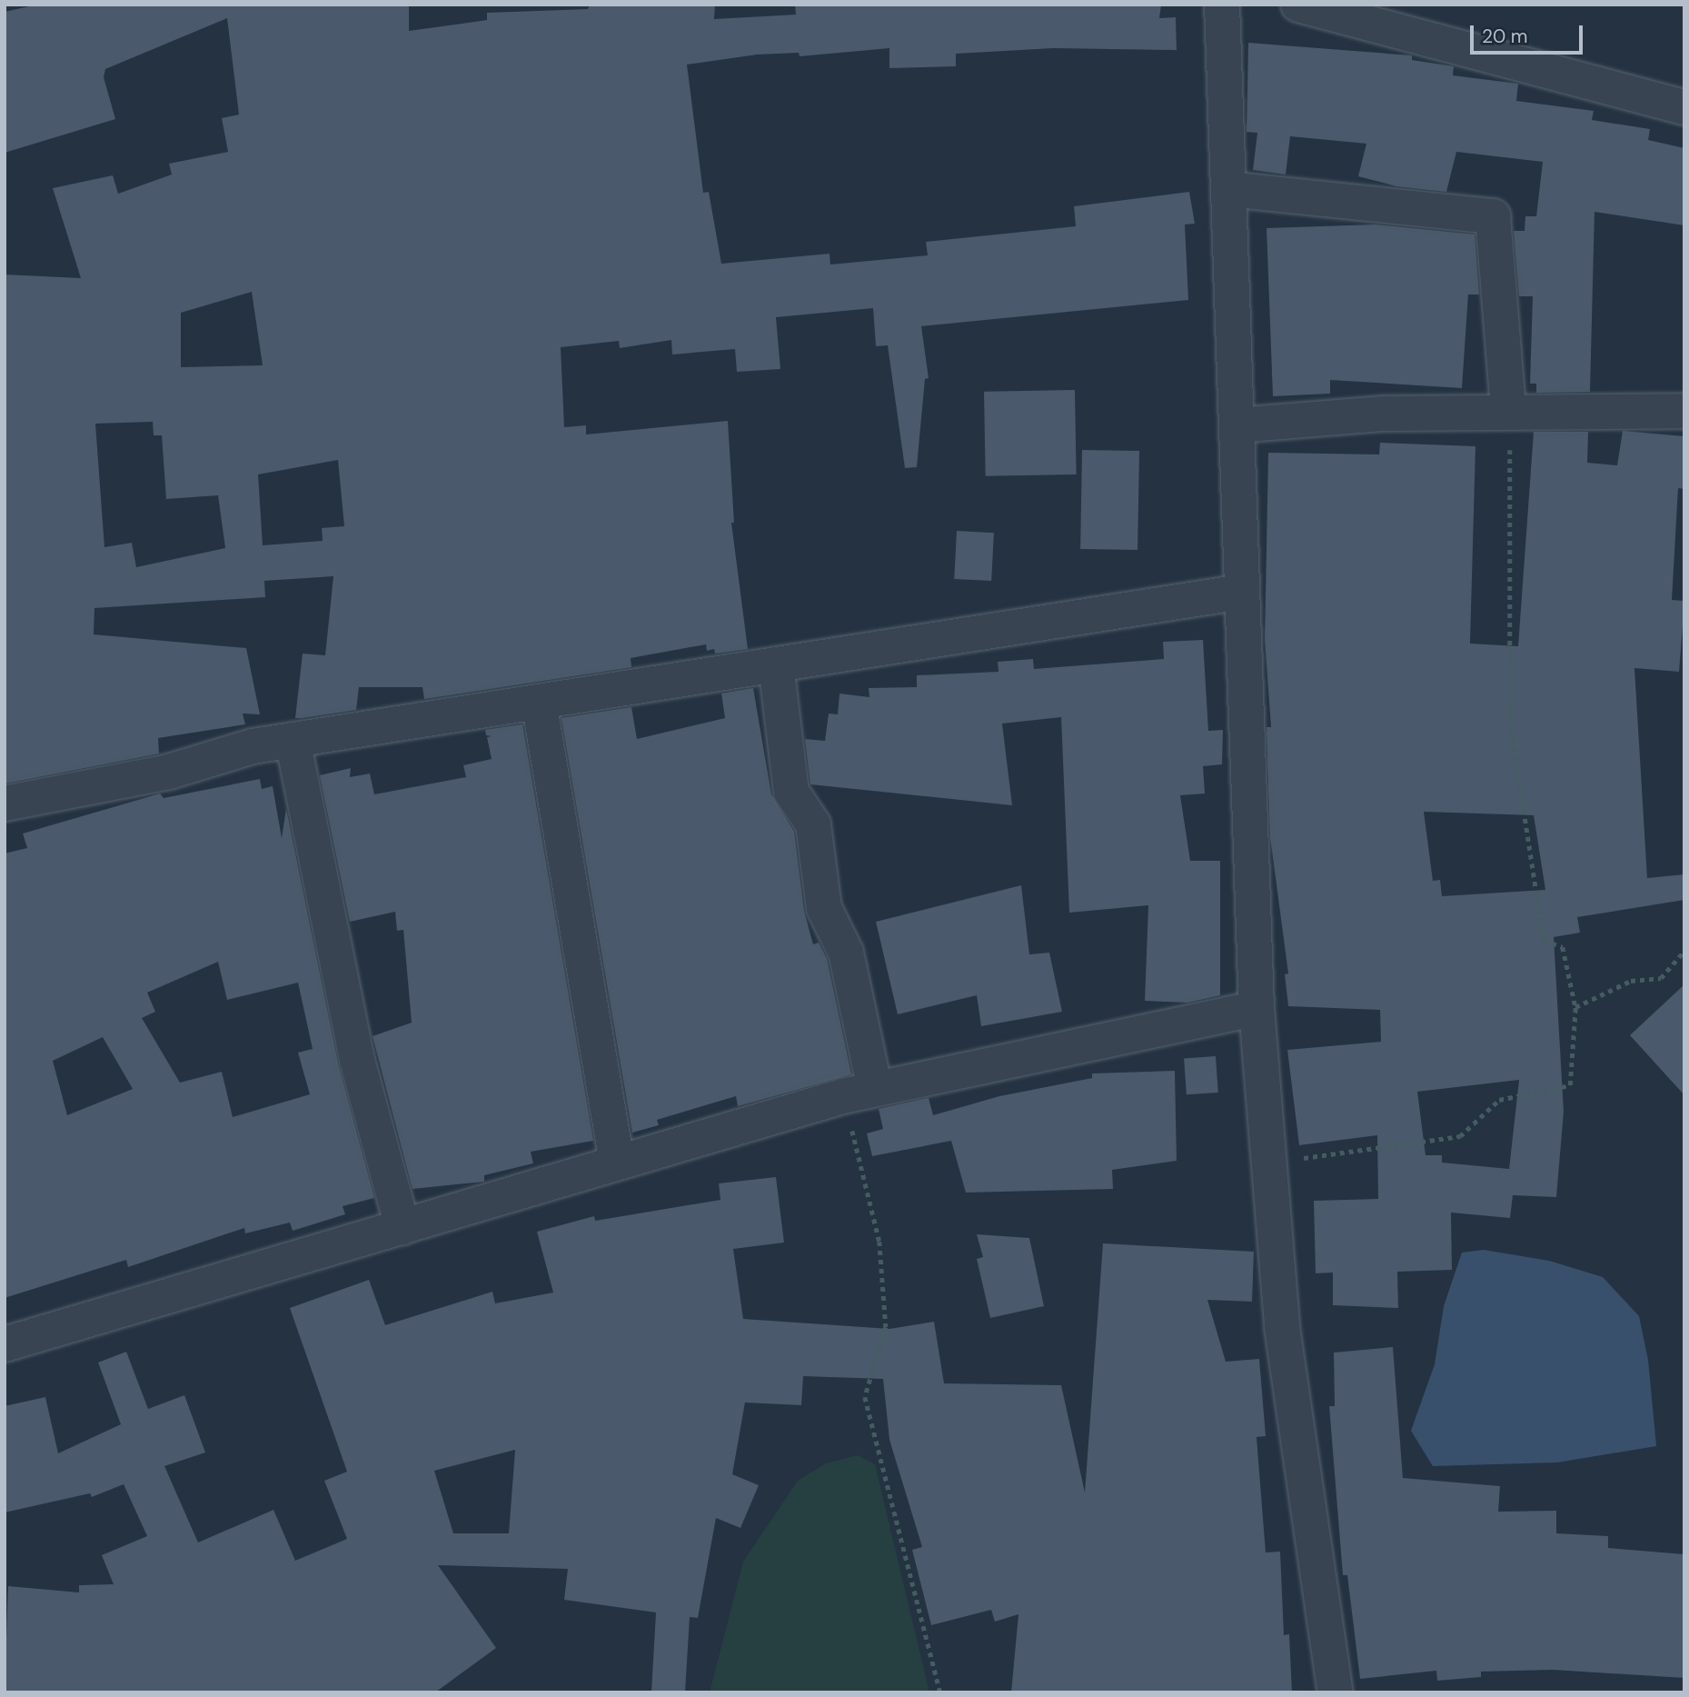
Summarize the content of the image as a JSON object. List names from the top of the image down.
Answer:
{
  "scale_bar": "20 m"
}
